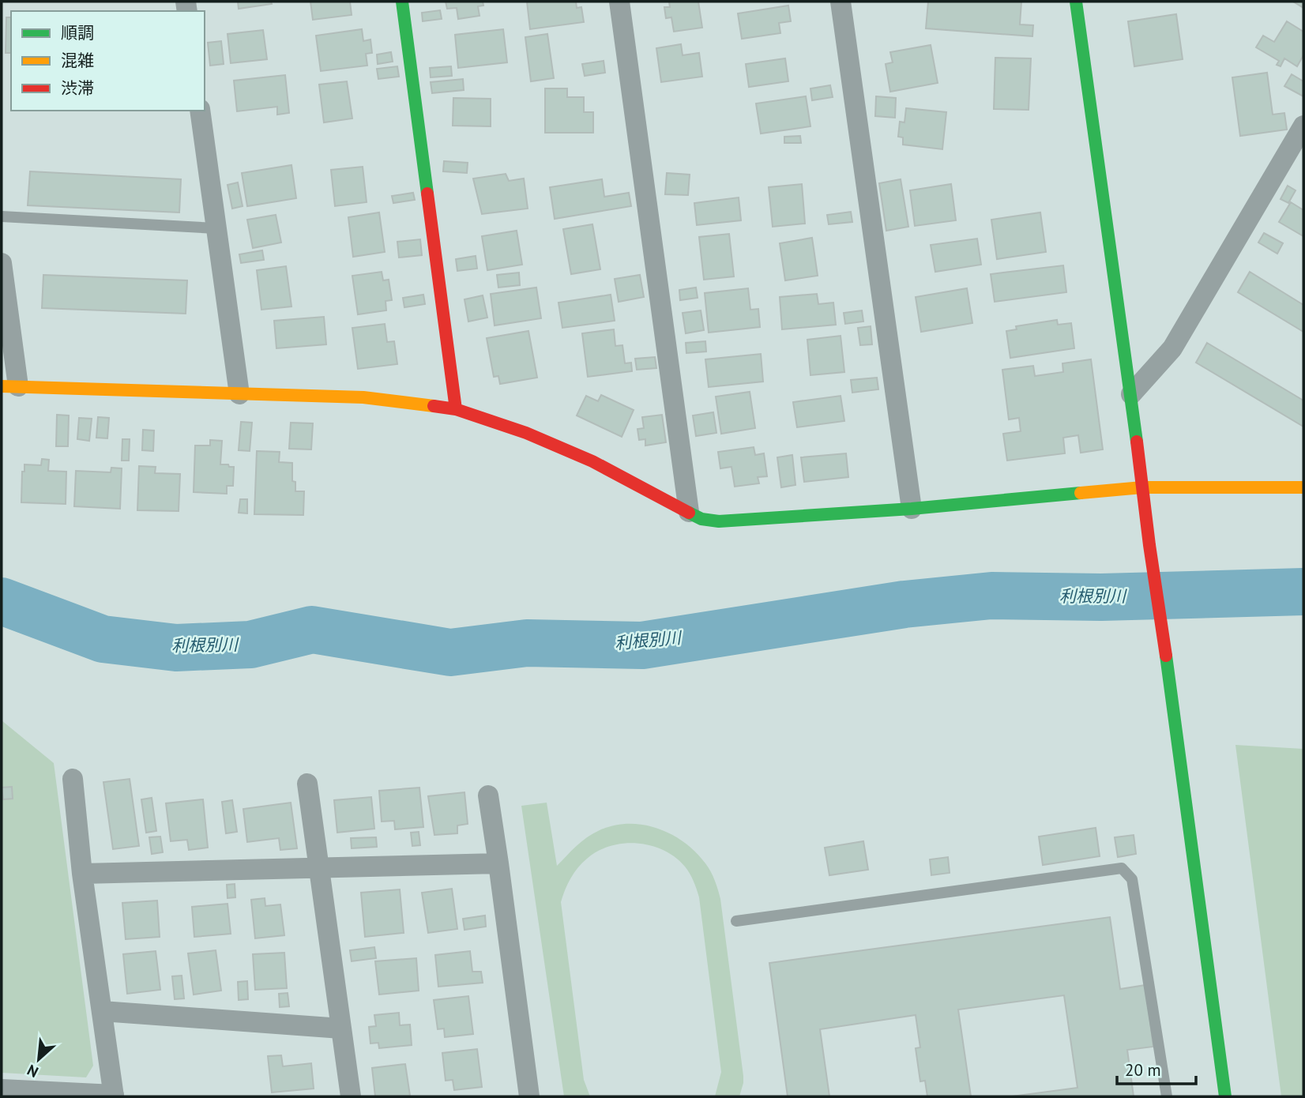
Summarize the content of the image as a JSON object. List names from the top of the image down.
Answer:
{
  "water": ["利根別川"],
  "legend": ["順調", "混雑", "渋滞"],
  "scale_bar": "20 m",
  "north": "bottom left"
}
